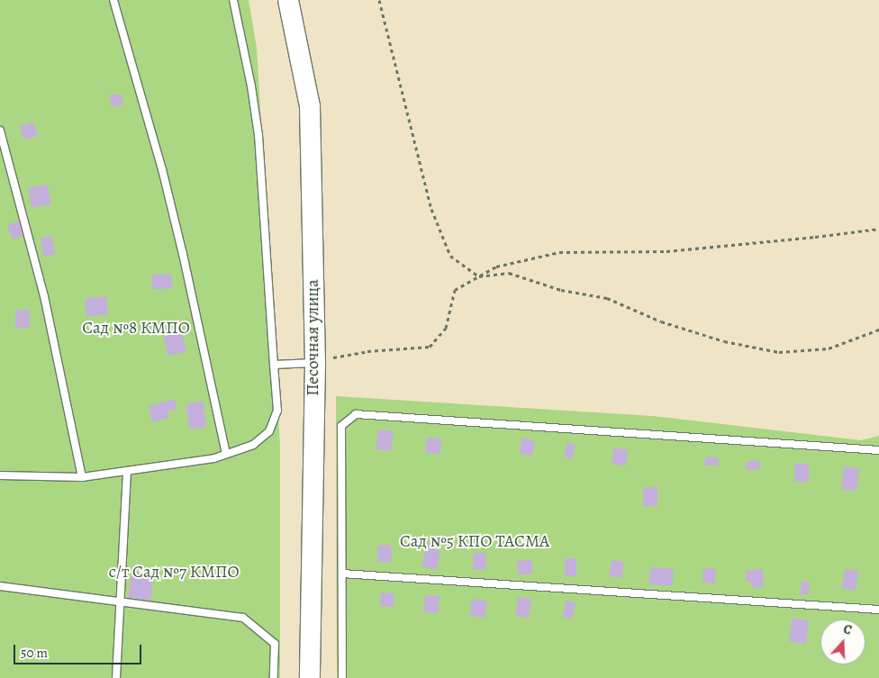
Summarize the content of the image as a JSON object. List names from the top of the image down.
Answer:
{
  "streets": {
    "main road": ["Песочная улица"]
  },
  "parks": ["Сад №8 КМПО", "Сад №5 КПО ТАСМА", "с/т Сад №7 КМПО"],
  "scale_bar": "50 m",
  "north": "top"
}
